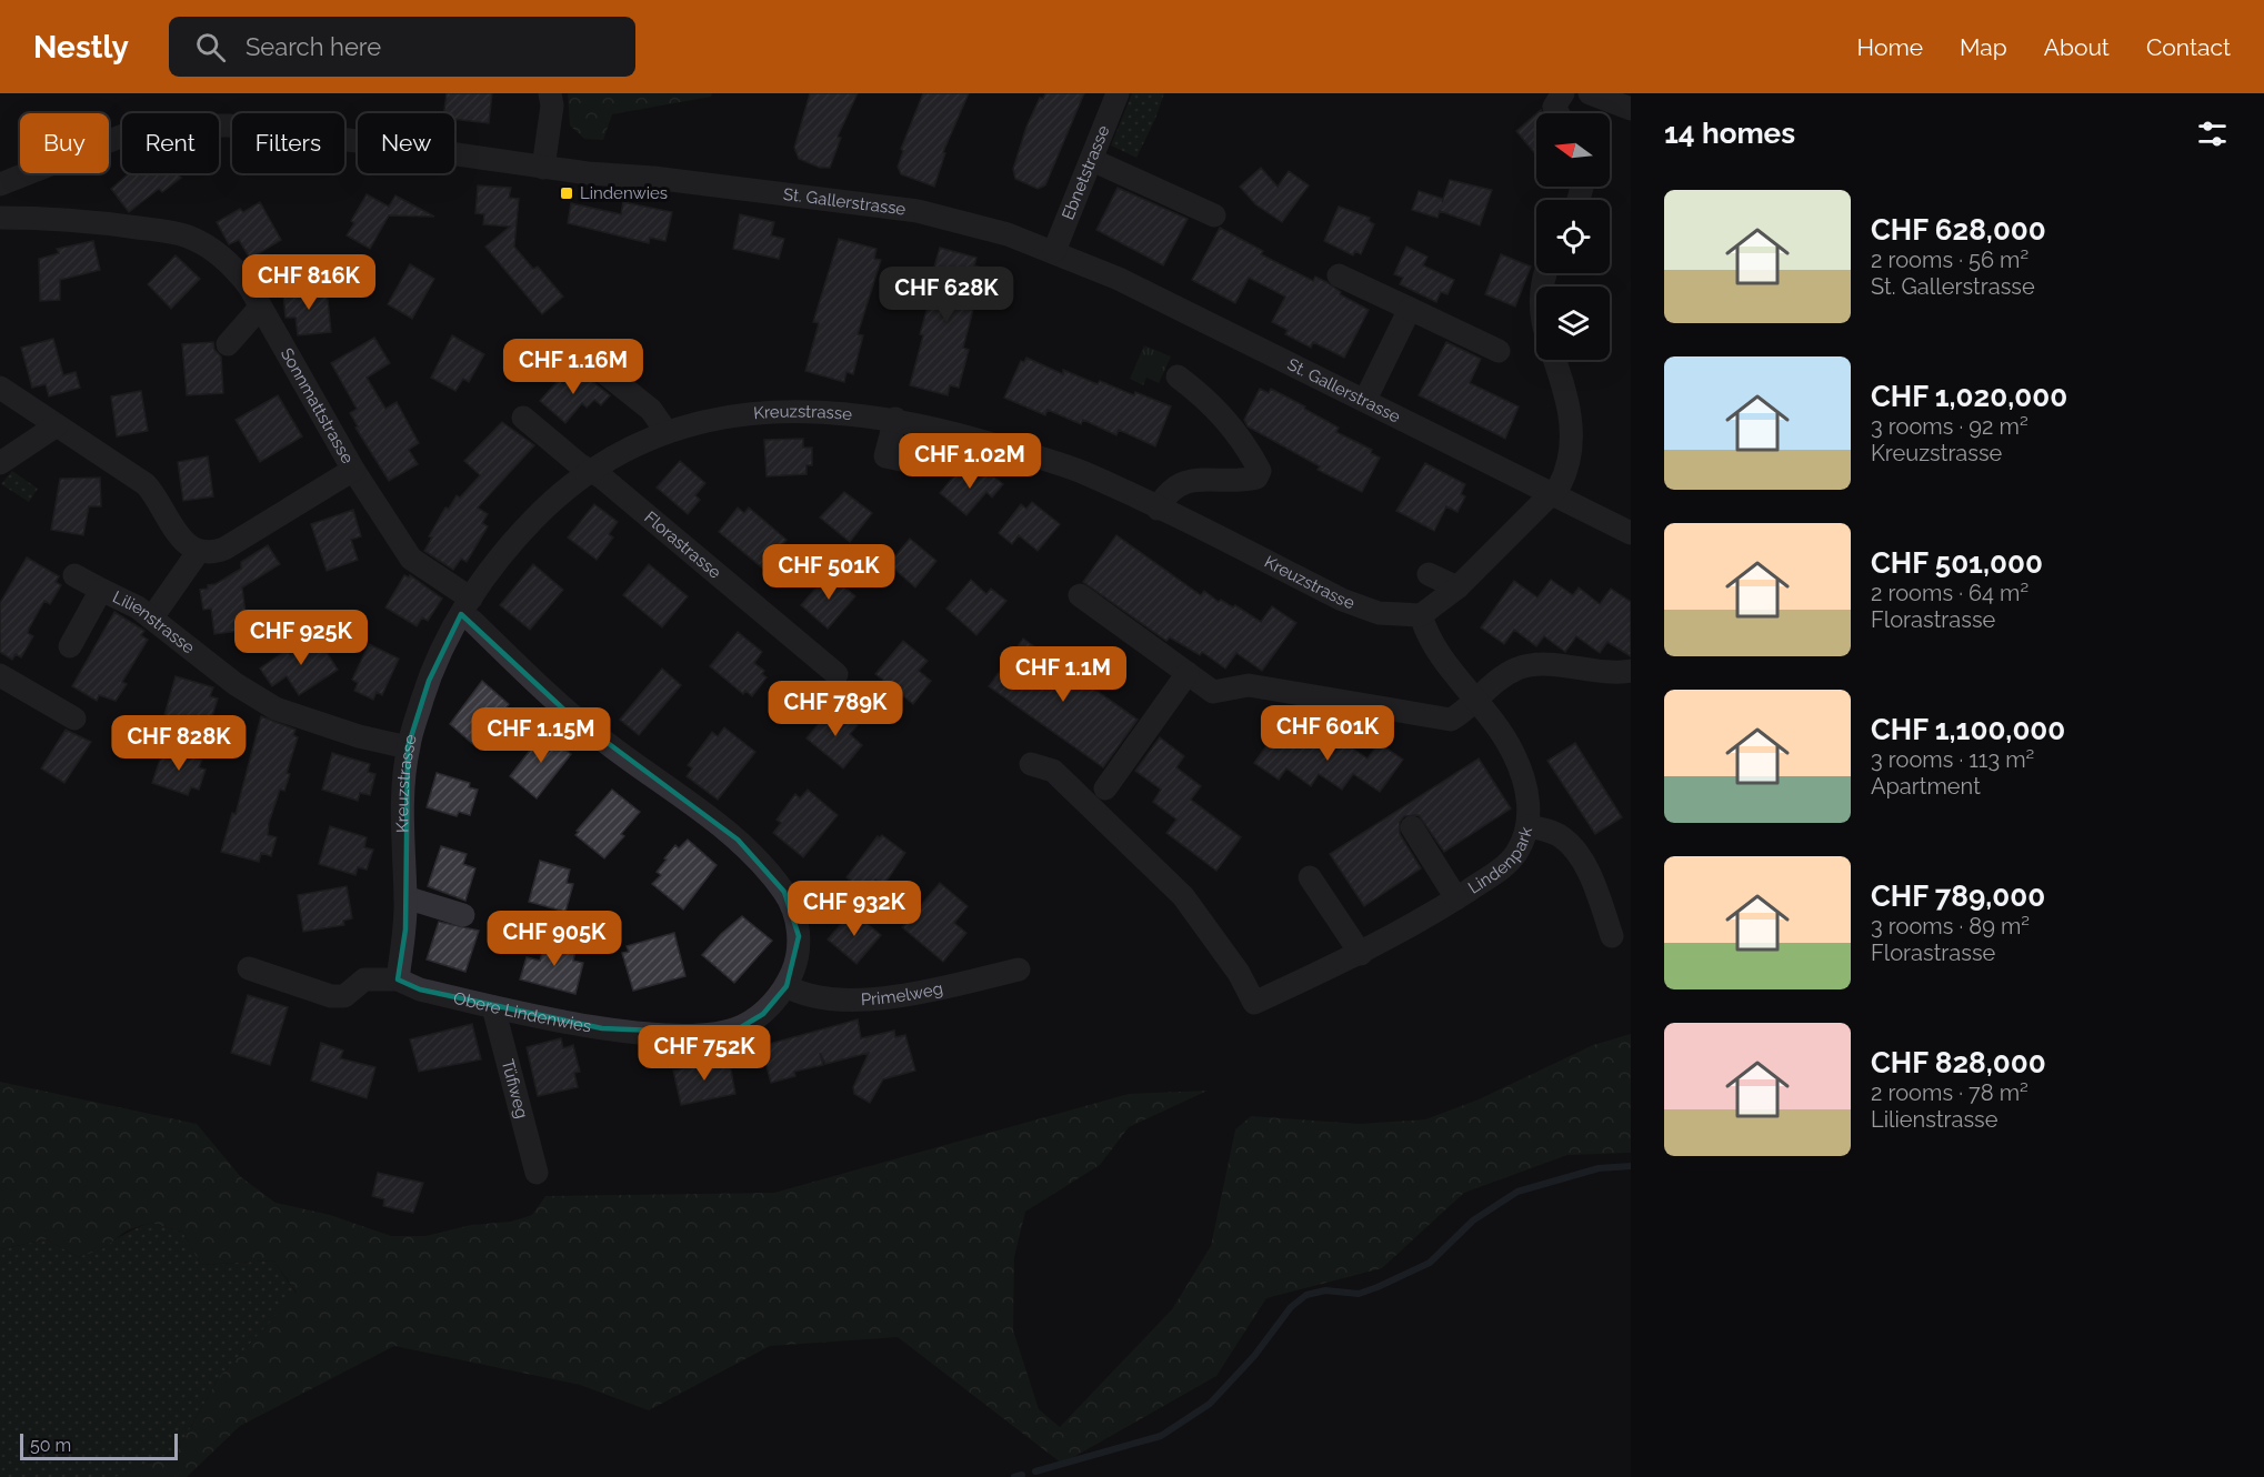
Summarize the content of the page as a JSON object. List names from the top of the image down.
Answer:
{
  "streets": {
    "street": [
      "Ebnetstrasse",
      "St. Gallerstrasse",
      "Sonnmattstrasse",
      "Kreuzstrasse",
      "Florastrasse",
      "Lilienstrasse",
      "Lindenpark",
      "Primelweg",
      "Obere Lindenwies",
      "Tüfiweg"
    ]
  },
  "crossings": [
    ["Ebnetstrasse", "St. Gallerstrasse"],
    ["Sonnmattstrasse", "Obere Lindenwies"],
    ["Kreuzstrasse", "Florastrasse"],
    ["Kreuzstrasse", "Lilienstrasse"],
    ["Kreuzstrasse", "Lindenpark"],
    ["Kreuzstrasse", "Obere Lindenwies"],
    ["Primelweg", "Obere Lindenwies"],
    ["Obere Lindenwies", "Tüfiweg"]
  ],
  "places": {
    "transit": ["Lindenwies"]
  },
  "scale_bar": "50 m",
  "north": "left",
  "page": {
    "header": "Nestly",
    "search": "Search here",
    "nav": [
      "Home",
      "Map",
      "About",
      "Contact"
    ],
    "heading": "14 homes",
    "chip": [
      "Buy",
      "Rent",
      "Filters",
      "New"
    ],
    "list": [
      {
        "name": "CHF 628,000",
        "note": "2 rooms · 56 m² · St. Gallerstrasse"
      },
      {
        "name": "CHF 1,020,000",
        "note": "3 rooms · 92 m² · Kreuzstrasse"
      },
      {
        "name": "CHF 501,000",
        "note": "2 rooms · 64 m² · Florastrasse"
      },
      {
        "name": "CHF 1,100,000",
        "note": "3 rooms · 113 m² · Apartment"
      },
      {
        "name": "CHF 789,000",
        "note": "3 rooms · 89 m² · Florastrasse"
      },
      {
        "name": "CHF 828,000",
        "note": "2 rooms · 78 m² · Lilienstrasse"
      }
    ],
    "price": [
      "CHF 816K",
      "CHF 628K",
      "CHF 1.16M",
      "CHF 1.02M",
      "CHF 501K",
      "CHF 925K",
      "CHF 1.1M",
      "CHF 789K",
      "CHF 601K",
      "CHF 1.15M",
      "CHF 828K",
      "CHF 932K",
      "CHF 905K",
      "CHF 752K"
    ],
    "scale": "50 m"
  }
}
